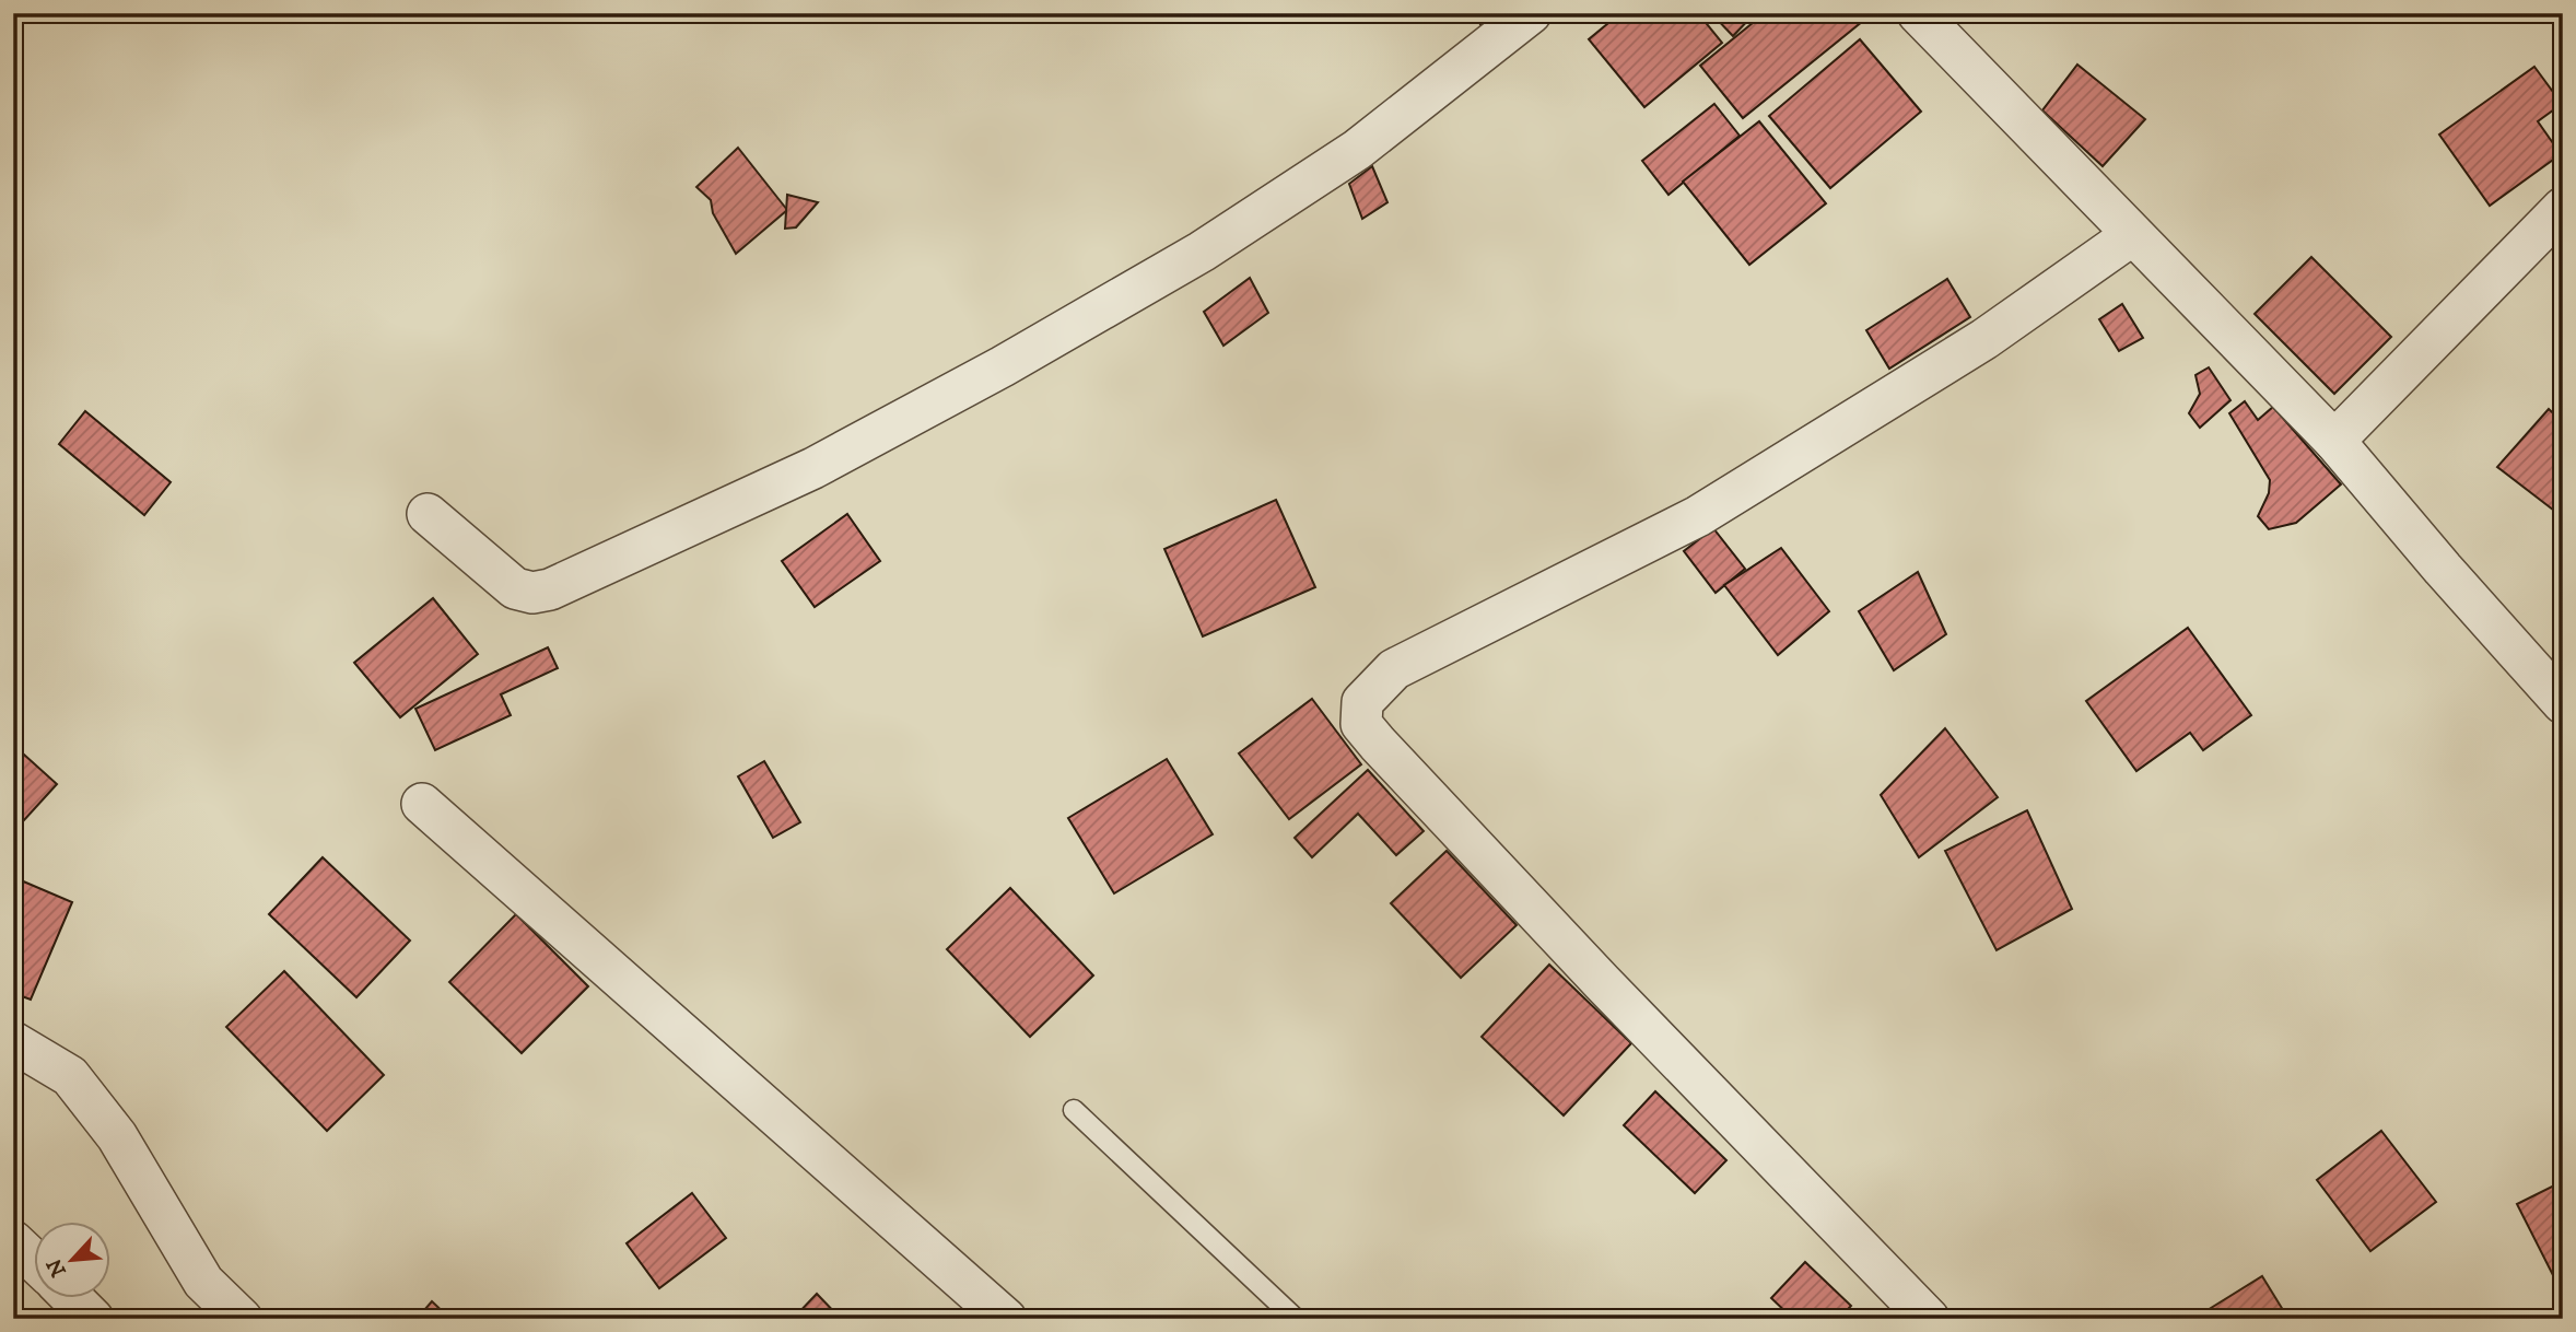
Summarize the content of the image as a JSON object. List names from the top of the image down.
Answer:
{
  "north": "bottom left"
}
